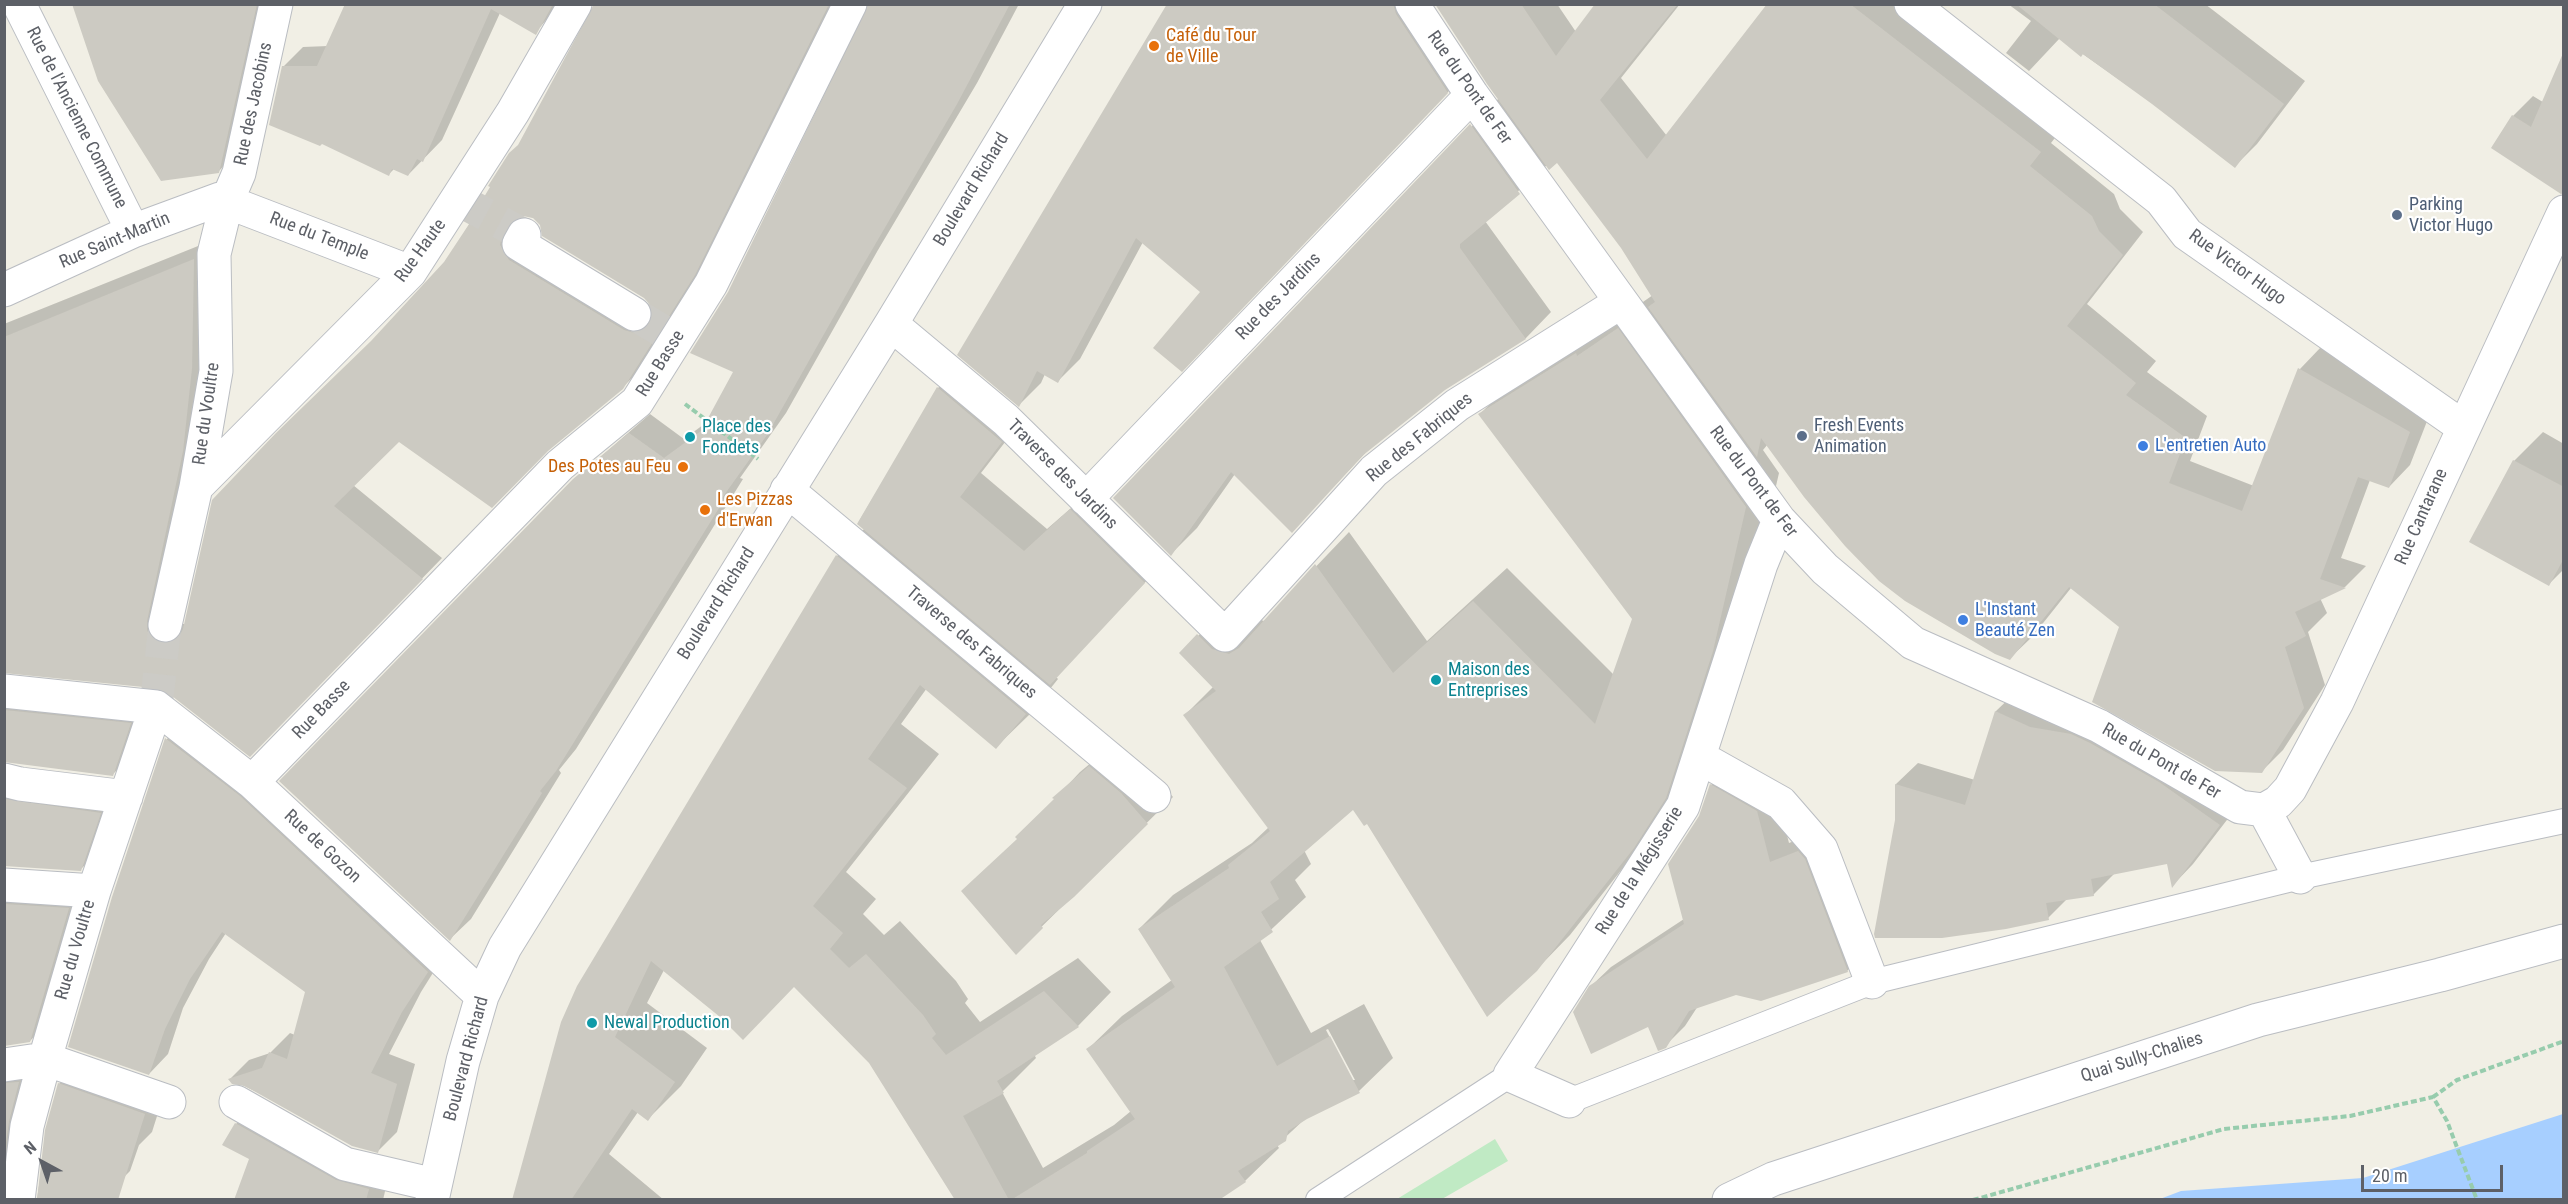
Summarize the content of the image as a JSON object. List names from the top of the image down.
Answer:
{
  "streets": {
    "street": [
      "Rue du Pont de Fer",
      "Rue des Jacobins",
      "Rue de l'Ancienne Commune",
      "Boulevard Richard",
      "Rue du Temple",
      "Rue Saint-Martin",
      "Rue Haute",
      "Rue Victor Hugo",
      "Rue des Jardins",
      "Rue Basse",
      "Rue du Voultre",
      "Rue des Fabriques",
      "Traverse des Jardins",
      "Rue Cantarane",
      "Traverse des Fabriques",
      "Rue de Gozon",
      "Rue de la Mégisserie",
      "Quai Sully-Chalies"
    ]
  },
  "crossings": [
    ["Rue du Pont de Fer", "Rue des Jardins"],
    ["Rue du Pont de Fer", "Rue des Fabriques"],
    ["Rue du Pont de Fer", "Rue Cantarane"],
    ["Rue du Pont de Fer", "Rue de la Mégisserie"],
    ["Rue des Jacobins", "Rue du Temple"],
    ["Rue des Jacobins", "Rue Saint-Martin"],
    ["Rue des Jacobins", "Rue du Voultre"],
    ["Rue de l'Ancienne Commune", "Rue Saint-Martin"],
    ["Boulevard Richard", "Traverse des Jardins"],
    ["Boulevard Richard", "Traverse des Fabriques"],
    ["Boulevard Richard", "Rue de Gozon"],
    ["Rue du Temple", "Rue Saint-Martin"],
    ["Rue du Temple", "Rue Haute"],
    ["Rue du Temple", "Rue du Voultre"],
    ["Rue Saint-Martin", "Rue du Voultre"],
    ["Rue Haute", "Rue du Voultre"],
    ["Rue Victor Hugo", "Rue Cantarane"],
    ["Rue des Jardins", "Traverse des Jardins"],
    ["Rue Basse", "Rue de Gozon"],
    ["Rue du Voultre", "Rue de Gozon"],
    ["Rue des Fabriques", "Traverse des Jardins"]
  ],
  "places": [
    "Café du Tour de Ville",
    "Parking Victor Hugo",
    "Fresh Events Animation",
    "Place des Fondets",
    "L'entretien Auto",
    "Des Potes au Feu",
    "Les Pizzas d'Erwan",
    "L'Instant Beauté Zen",
    "Maison des Entreprises",
    "Newal Production"
  ],
  "scale_bar": "20 m",
  "north": "top left"
}
